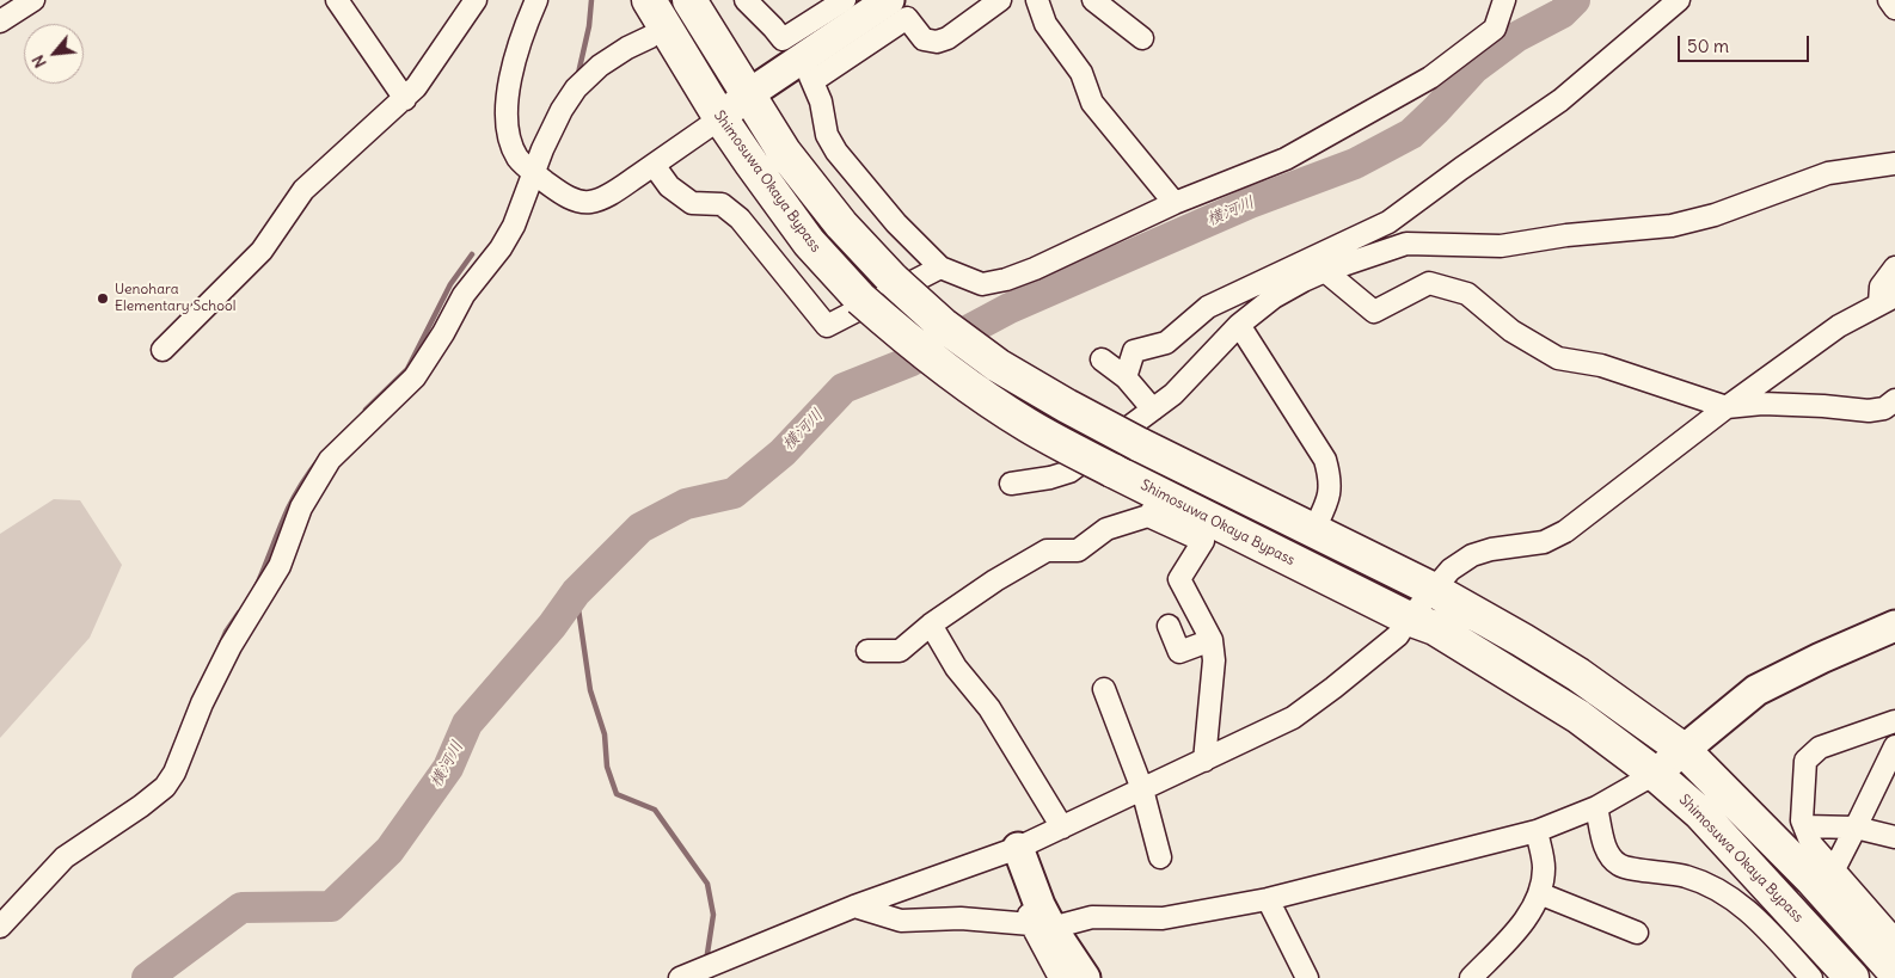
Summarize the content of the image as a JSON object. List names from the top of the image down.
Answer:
{
  "streets": {
    "highway": ["Shimosuwa Okaya Bypass"]
  },
  "water": ["横河川"],
  "places": ["Uenohara Elementary School"],
  "scale_bar": "50 m",
  "north": "bottom left"
}
